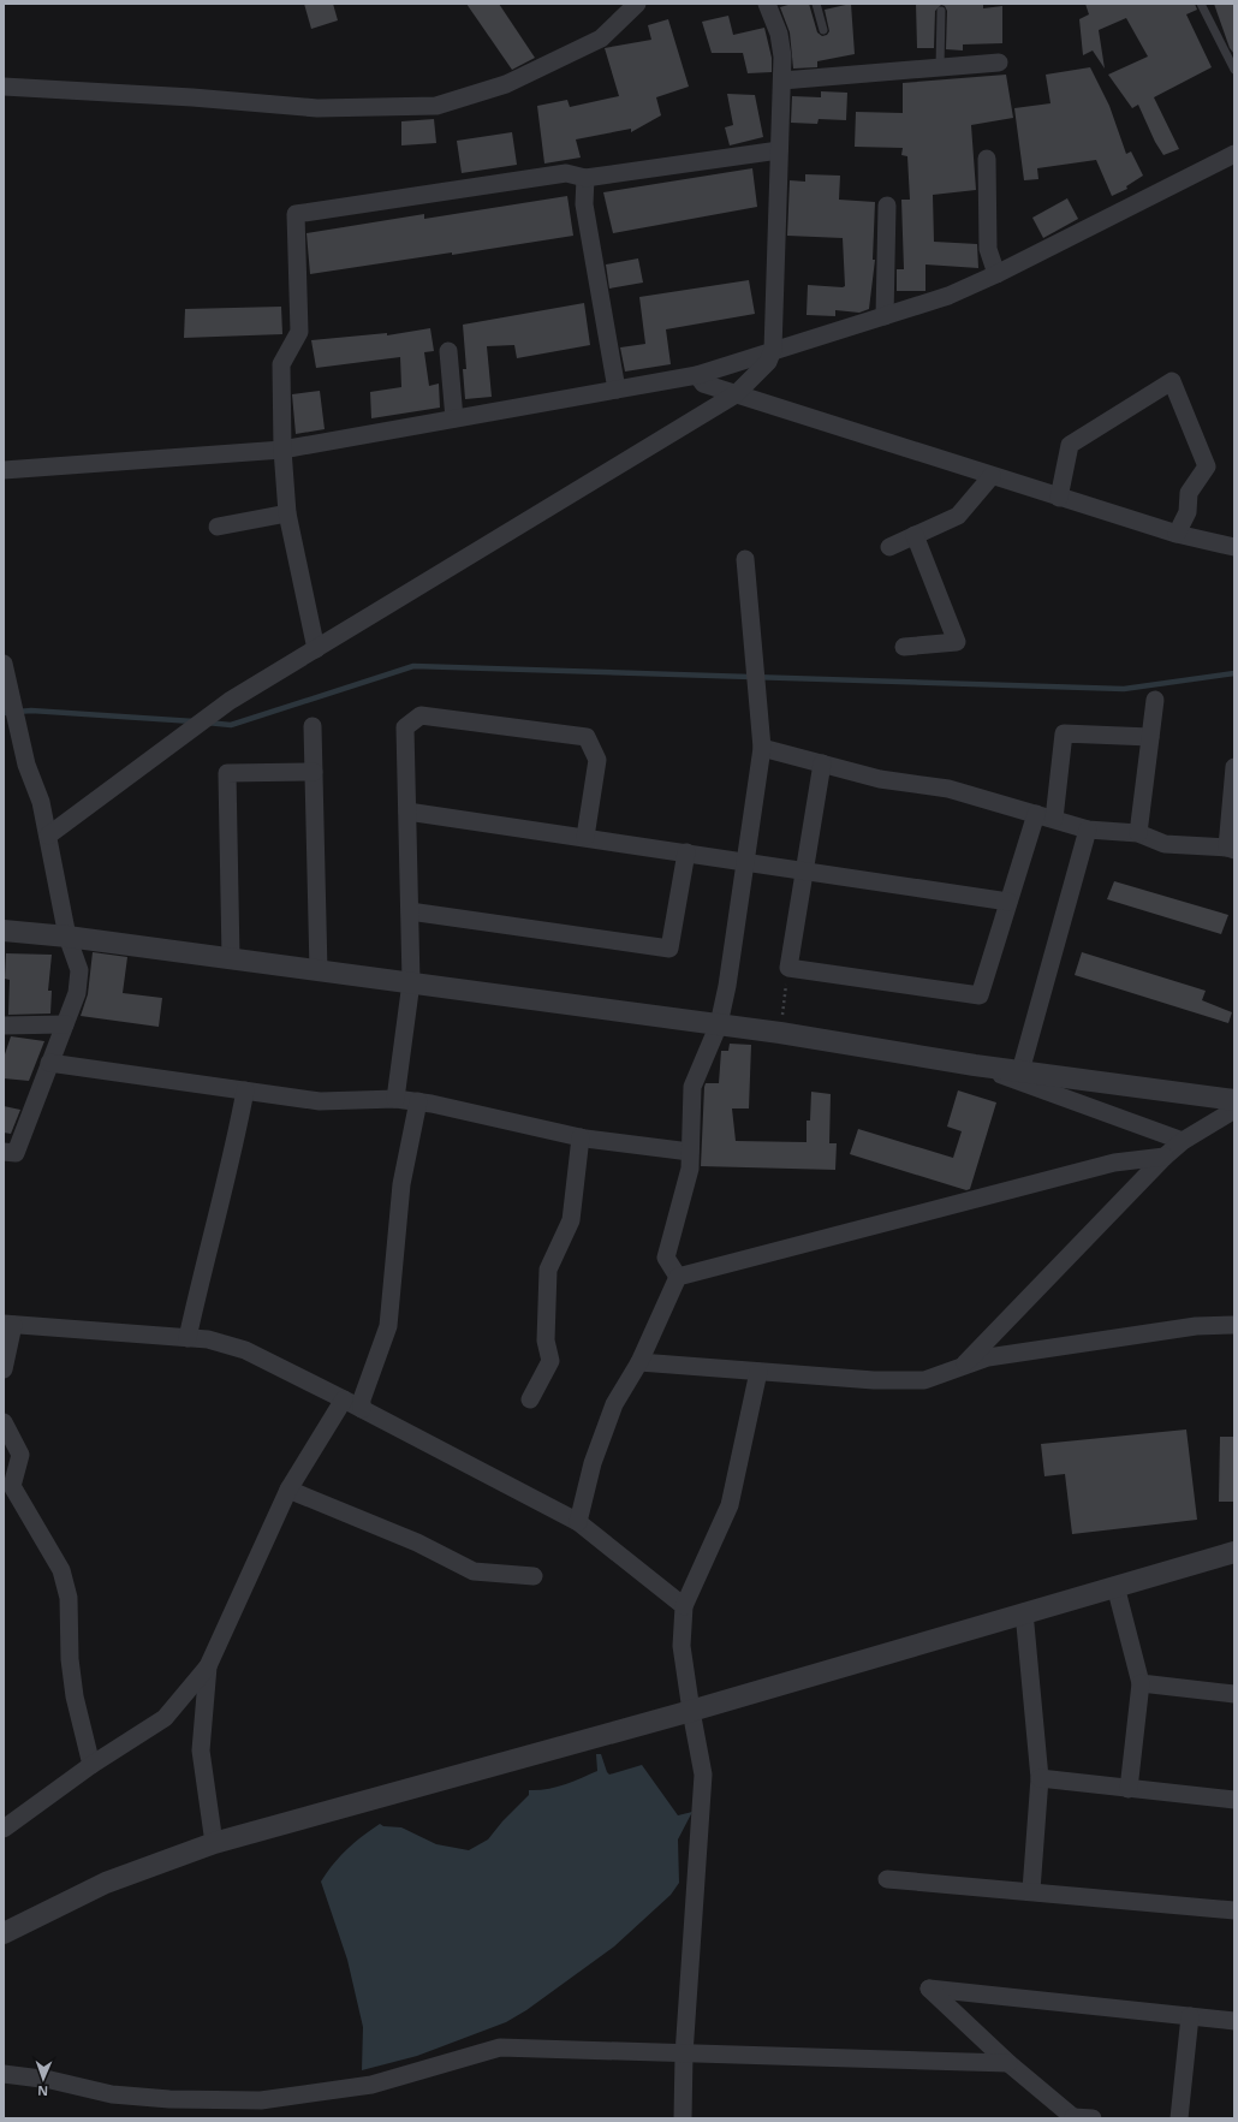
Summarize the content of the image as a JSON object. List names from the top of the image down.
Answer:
{
  "north": "bottom"
}
